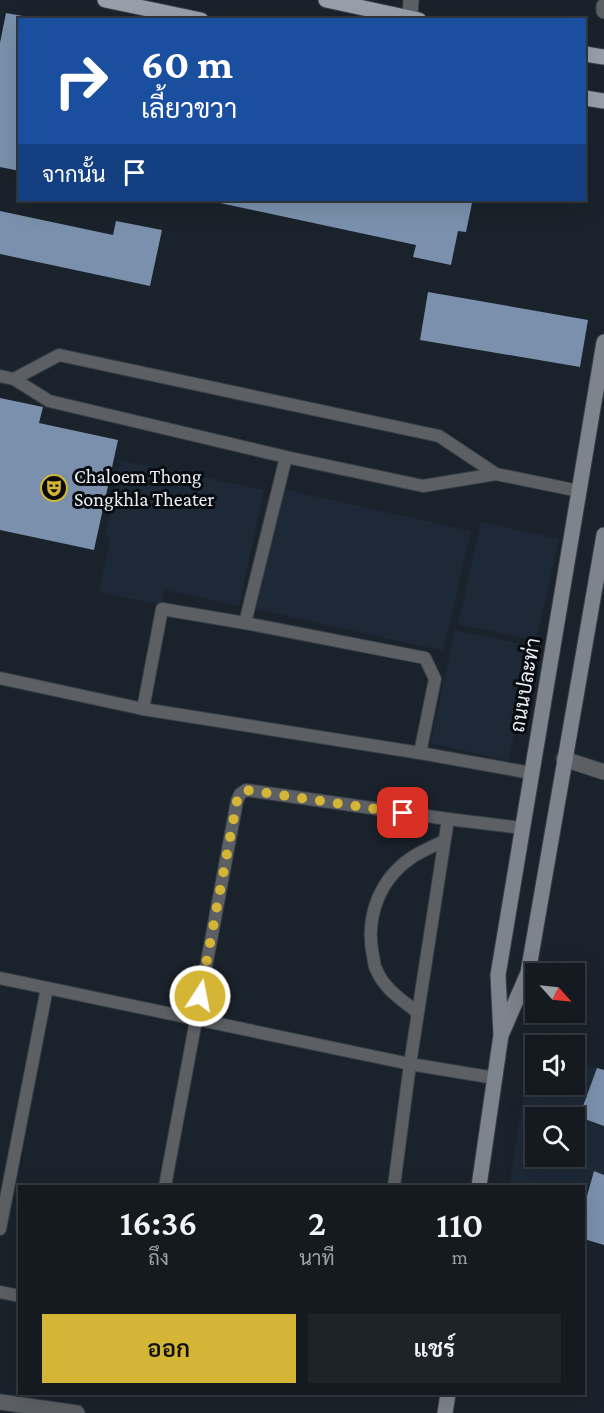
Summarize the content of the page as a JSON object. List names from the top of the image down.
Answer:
{
  "streets": {
    "main road": ["ถนนปละท่า"]
  },
  "places": {
    "theatre": ["Chaloem Thong Songkhla Theater"]
  },
  "north": "bottom right",
  "page": {
    "turn": ["60 m", "เลี้ยวขวา"],
    "then": "จากนั้น",
    "eta": [
      "16:36",
      "ถึง",
      "2",
      "นาที",
      "110",
      "m"
    ],
    "buttons": ["ออก", "แชร์"]
  }
}
